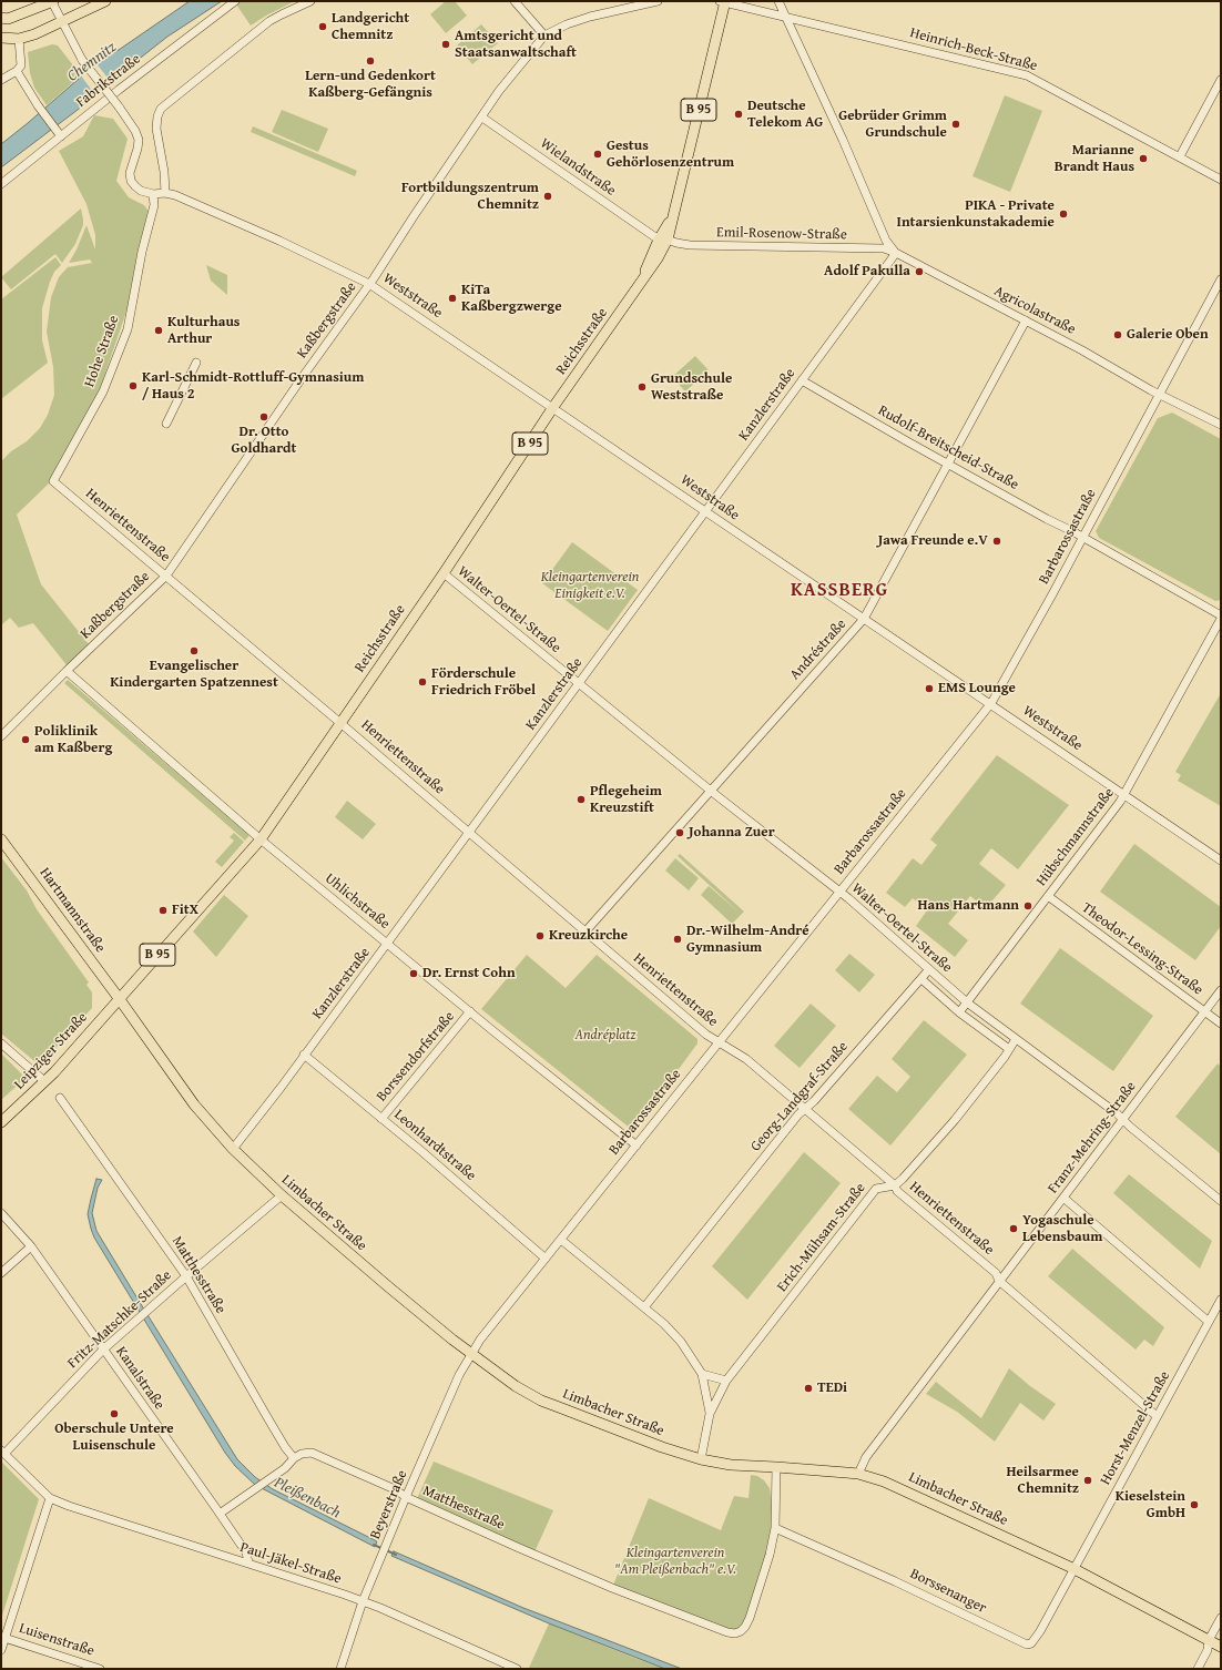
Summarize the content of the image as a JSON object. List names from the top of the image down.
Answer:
{
  "streets": {
    "main road": [
      "B 95",
      "Reichsstraße",
      "Hartmannstraße",
      "Leipziger Straße",
      "Limbacher Straße"
    ],
    "street": [
      "Heinrich-Beck-Straße",
      "Fabrikstraße",
      "Wielandstraße",
      "Emil-Rosenow-Straße",
      "Weststraße",
      "Agricolastraße",
      "Kaßbergstraße",
      "Hohe Straße",
      "Kanzlerstraße",
      "Rudolf-Breitscheid-Straße",
      "Henriettenstraße",
      "Barbarossastraße",
      "Walter-Oertel-Straße",
      "Andréstraße",
      "Hübschmannstraße",
      "Uhlichstraße",
      "Theodor-Lessing-Straße",
      "Borssendorfstraße",
      "Georg-Landgraf-Straße",
      "Franz-Mehring-Straße",
      "Leonhardtstraße",
      "Erich-Mühsam-Straße",
      "Matthesstraße",
      "Fritz-Matschke-Straße",
      "Kanalstraße",
      "Horst-Menzel-Straße",
      "Beyerstraße",
      "Paul-Jäkel-Straße",
      "Borssenanger",
      "Luisenstraße"
    ]
  },
  "crossings": [
    ["Heinrich-Beck-Straße", "Reichsstraße"],
    ["Wielandstraße", "Emil-Rosenow-Straße"],
    ["Wielandstraße", "Kaßbergstraße"],
    ["Wielandstraße", "Reichsstraße"],
    ["Emil-Rosenow-Straße", "Agricolastraße"],
    ["Emil-Rosenow-Straße", "Reichsstraße"],
    ["Emil-Rosenow-Straße", "Kanzlerstraße"],
    ["Weststraße", "Kaßbergstraße"],
    ["Weststraße", "Reichsstraße"],
    ["Weststraße", "Kanzlerstraße"],
    ["Weststraße", "Barbarossastraße"],
    ["Weststraße", "Andréstraße"],
    ["Weststraße", "Hübschmannstraße"],
    ["Agricolastraße", "Kanzlerstraße"],
    ["Agricolastraße", "Barbarossastraße"],
    ["Agricolastraße", "Andréstraße"],
    ["Kaßbergstraße", "Henriettenstraße"],
    ["Kaßbergstraße", "Uhlichstraße"],
    ["Reichsstraße", "Henriettenstraße"],
    ["Reichsstraße", "Walter-Oertel-Straße"],
    ["Reichsstraße", "Uhlichstraße"],
    ["Reichsstraße", "Hartmannstraße"],
    ["Reichsstraße", "Leipziger Straße"],
    ["Reichsstraße", "Limbacher Straße"],
    ["Hohe Straße", "Henriettenstraße"],
    ["Kanzlerstraße", "Rudolf-Breitscheid-Straße"],
    ["Kanzlerstraße", "Henriettenstraße"],
    ["Kanzlerstraße", "Walter-Oertel-Straße"],
    ["Kanzlerstraße", "Uhlichstraße"],
    ["Kanzlerstraße", "Leonhardtstraße"],
    ["Kanzlerstraße", "Limbacher Straße"],
    ["Rudolf-Breitscheid-Straße", "Barbarossastraße"],
    ["Rudolf-Breitscheid-Straße", "Andréstraße"],
    ["Henriettenstraße", "Barbarossastraße"],
    ["Henriettenstraße", "Andréstraße"],
    ["Henriettenstraße", "Georg-Landgraf-Straße"],
    ["Henriettenstraße", "Franz-Mehring-Straße"],
    ["Henriettenstraße", "Erich-Mühsam-Straße"],
    ["Henriettenstraße", "Horst-Menzel-Straße"],
    ["Barbarossastraße", "Walter-Oertel-Straße"],
    ["Barbarossastraße", "Uhlichstraße"],
    ["Barbarossastraße", "Leonhardtstraße"],
    ["Barbarossastraße", "Limbacher Straße"],
    ["Barbarossastraße", "Beyerstraße"],
    ["Walter-Oertel-Straße", "Andréstraße"],
    ["Walter-Oertel-Straße", "Hübschmannstraße"],
    ["Walter-Oertel-Straße", "Georg-Landgraf-Straße"],
    ["Walter-Oertel-Straße", "Franz-Mehring-Straße"],
    ["Hübschmannstraße", "Theodor-Lessing-Straße"],
    ["Uhlichstraße", "Borssendorfstraße"],
    ["Hartmannstraße", "Leipziger Straße"],
    ["Hartmannstraße", "Limbacher Straße"],
    ["Theodor-Lessing-Straße", "Franz-Mehring-Straße"],
    ["Leipziger Straße", "Limbacher Straße"],
    ["Borssendorfstraße", "Leonhardtstraße"],
    ["Franz-Mehring-Straße", "Limbacher Straße"],
    ["Limbacher Straße", "Erich-Mühsam-Straße"],
    ["Limbacher Straße", "Matthesstraße"],
    ["Limbacher Straße", "Fritz-Matschke-Straße"],
    ["Limbacher Straße", "Horst-Menzel-Straße"],
    ["Limbacher Straße", "Beyerstraße"],
    ["Limbacher Straße", "Borssenanger"],
    ["Matthesstraße", "Fritz-Matschke-Straße"],
    ["Matthesstraße", "Beyerstraße"],
    ["Matthesstraße", "Borssenanger"],
    ["Fritz-Matschke-Straße", "Kanalstraße"],
    ["Fritz-Matschke-Straße", "Paul-Jäkel-Straße"],
    ["Kanalstraße", "Paul-Jäkel-Straße"],
    ["Horst-Menzel-Straße", "Borssenanger"],
    ["Beyerstraße", "Paul-Jäkel-Straße"]
  ],
  "districts": ["KASSBERG"],
  "water": ["Chemnitz", "Pleißenbach"],
  "parks": ["Kleingartenverein Einigkeit e.V.", "Andréplatz", "Kleingartenverein \"Am Pleißenbach\" e.V."],
  "places": [
    "Landgericht Chemnitz",
    "Amtsgericht und Staatsanwaltschaft",
    "Lern-und Gedenkort Kaßberg-Gefängnis",
    "Deutsche Telekom AG",
    "Gebrüder Grimm Grundschule",
    "Gestus Gehörlosenzentrum",
    "Marianne Brandt Haus",
    "Fortbildungszentrum Chemnitz",
    "PIKA - Private Intarsienkunstakademie",
    "Adolf Pakulla",
    "KiTa Kaßbergzwerge",
    "Kulturhaus Arthur",
    "Galerie Oben",
    "Karl-Schmidt-Rottluff-Gymnasium / Haus 2",
    "Grundschule Weststraße",
    "Dr. Otto Goldhardt",
    "Jawa Freunde e.V",
    "Evangelischer Kindergarten Spatzennest",
    "Förderschule Friedrich Fröbel",
    "EMS Lounge",
    "Poliklinik am Kaßberg",
    "Pflegeheim Kreuzstift",
    "Johanna Zuer",
    "Hans Hartmann",
    "FitX",
    "Kreuzkirche",
    "Dr.-Wilhelm-André Gymnasium",
    "Dr. Ernst Cohn",
    "Yogaschule Lebensbaum",
    "TEDi",
    "Oberschule Untere Luisenschule",
    "Heilsarmee Chemnitz",
    "Kieselstein GmbH"
  ]
}
